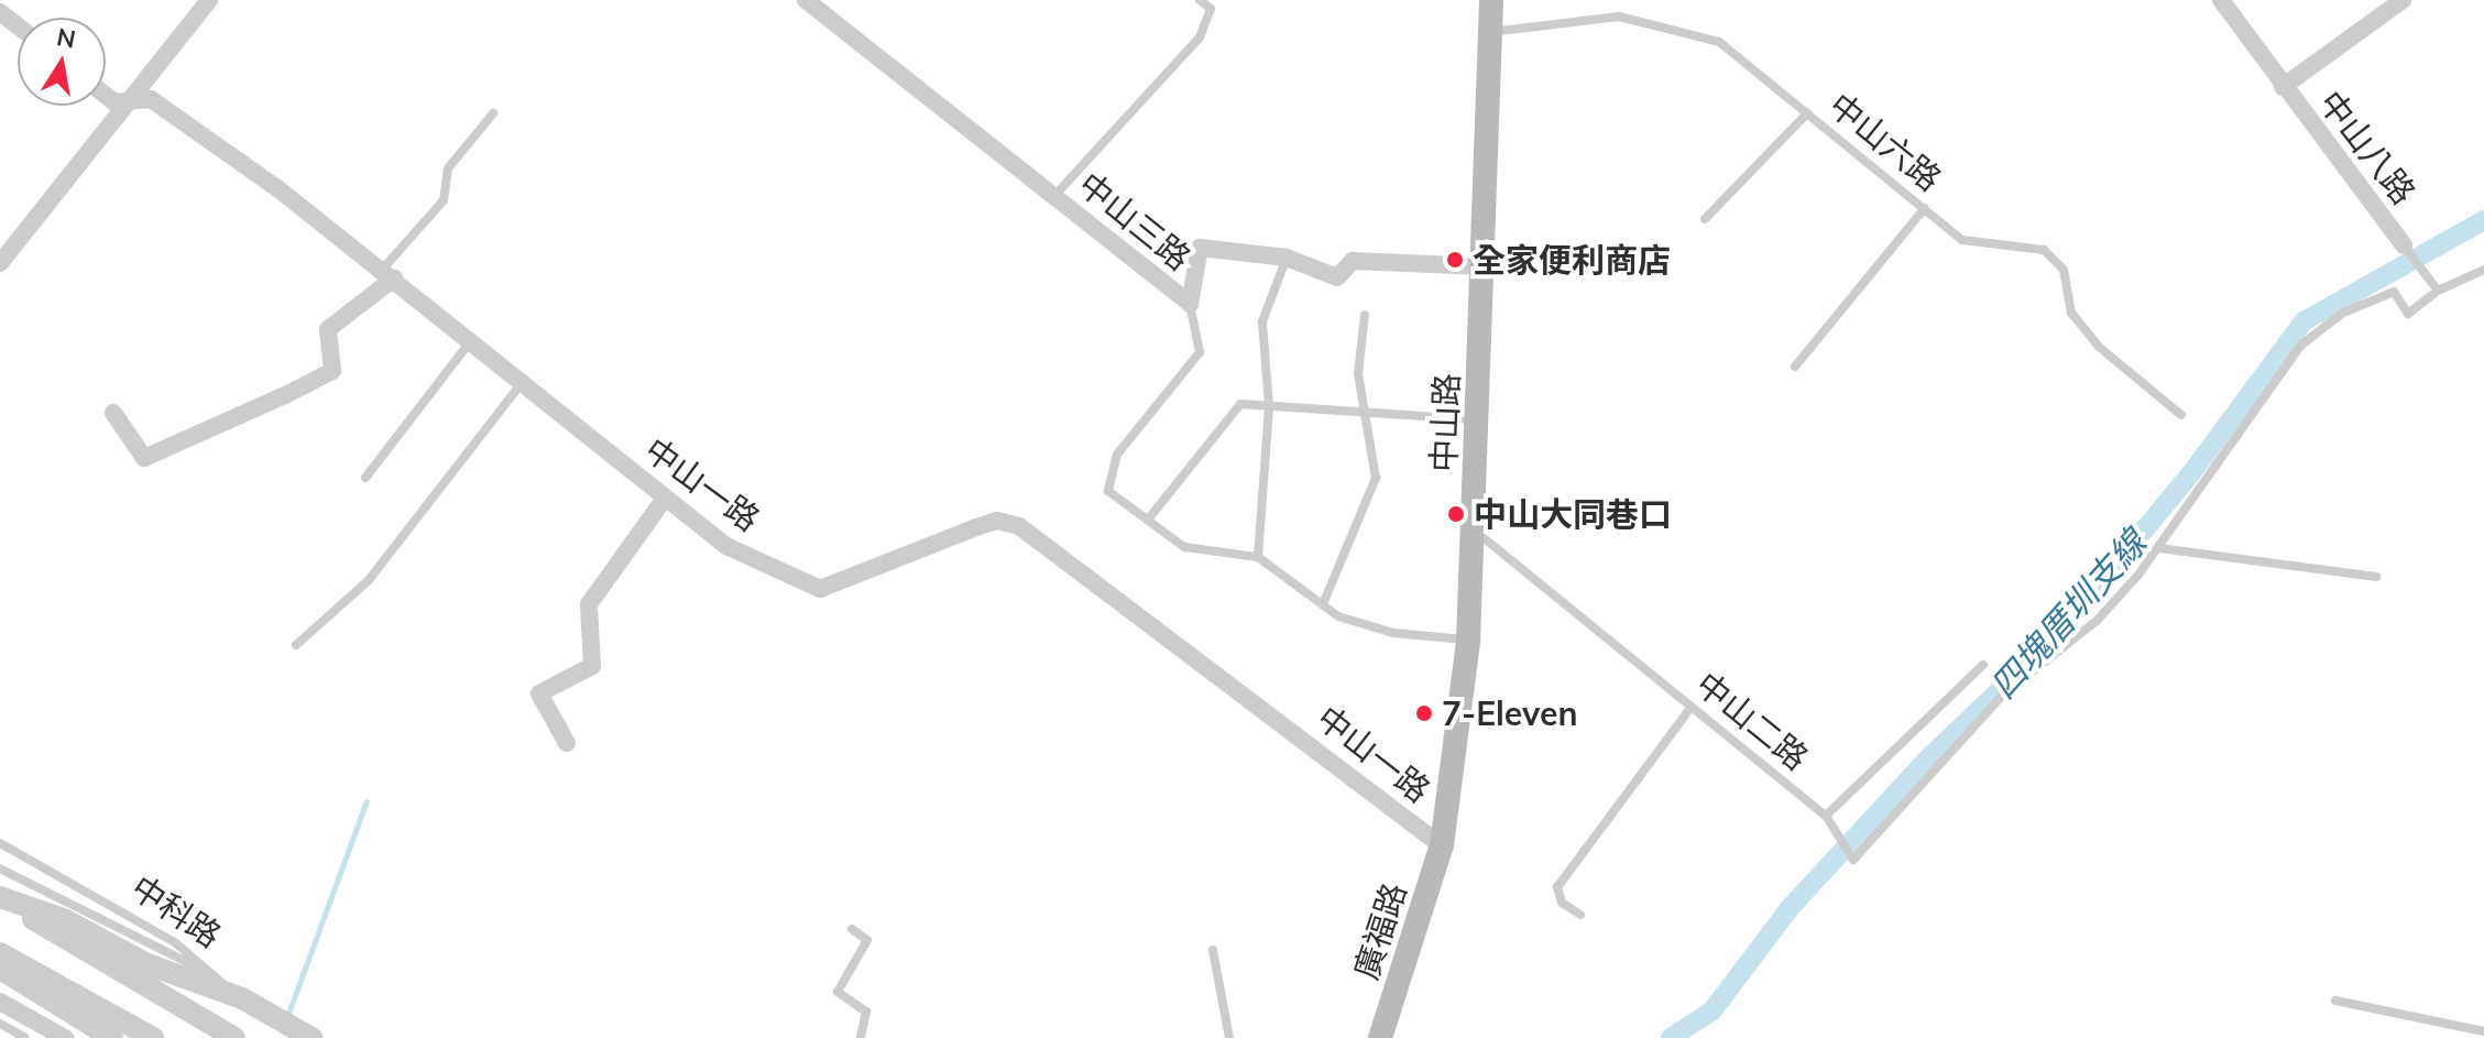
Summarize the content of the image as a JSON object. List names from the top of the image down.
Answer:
{
  "streets": {
    "main road": ["中山路", "廣福路"],
    "street": [
      "中山八路",
      "中山三路",
      "中山一路",
      "中科路"
    ],
    "lane": ["中山六路", "中山二路"]
  },
  "crossings": [
    ["中山六路", "中山路"],
    ["中山三路", "中山路"],
    ["中山路", "中山一路"],
    ["中山路", "中山二路"],
    ["中山路", "廣福路"],
    ["中山一路", "廣福路"]
  ],
  "water": ["四塊厝圳支線"],
  "places": ["全家便利商店", "中山大同巷口", "7-Eleven"],
  "north": "top"
}
